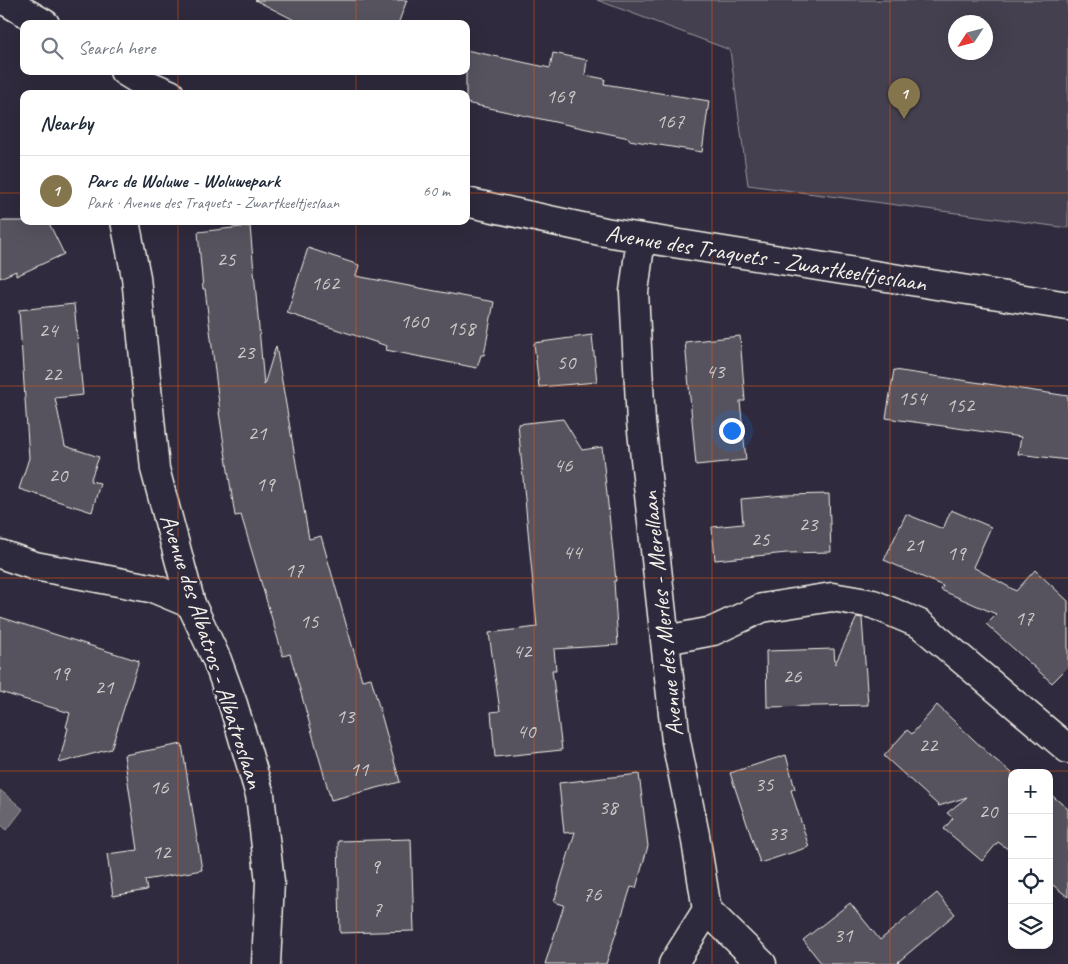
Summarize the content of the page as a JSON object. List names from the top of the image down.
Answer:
{
  "streets": {
    "street": ["Avenue des Traquets - Zwartkeeltjeslaan", "Avenue des Merles - Merellaan", "Avenue des Albatros - Albatroslaan"]
  },
  "crossings": [
    ["Avenue des Traquets - Zwartkeeltjeslaan", "Avenue des Merles - Merellaan"]
  ],
  "house_numbers": [
    "169",
    "167",
    "25",
    "162",
    "160",
    "158",
    "24",
    "23",
    "50",
    "43",
    "22",
    "154",
    "152",
    "21",
    "46",
    "20",
    "19",
    "23",
    "25",
    "21",
    "44",
    "19",
    "17",
    "17",
    "15",
    "42",
    "19",
    "26",
    "21",
    "13",
    "40",
    "22",
    "11",
    "35",
    "16",
    "38",
    "20",
    "33",
    "12",
    "9",
    "76",
    "7",
    "31"
  ],
  "north": "bottom left",
  "page": {
    "search": "Search here",
    "pins": "1",
    "heading": "Nearby",
    "list": [
      {
        "mark": "1",
        "name": "Parc de Woluwe - Woluwepark",
        "note": "Park · Avenue des Traquets - Zwartkeeltjeslaan",
        "value": "60 m"
      }
    ],
    "map_buttons": ["+", "−"]
  }
}
